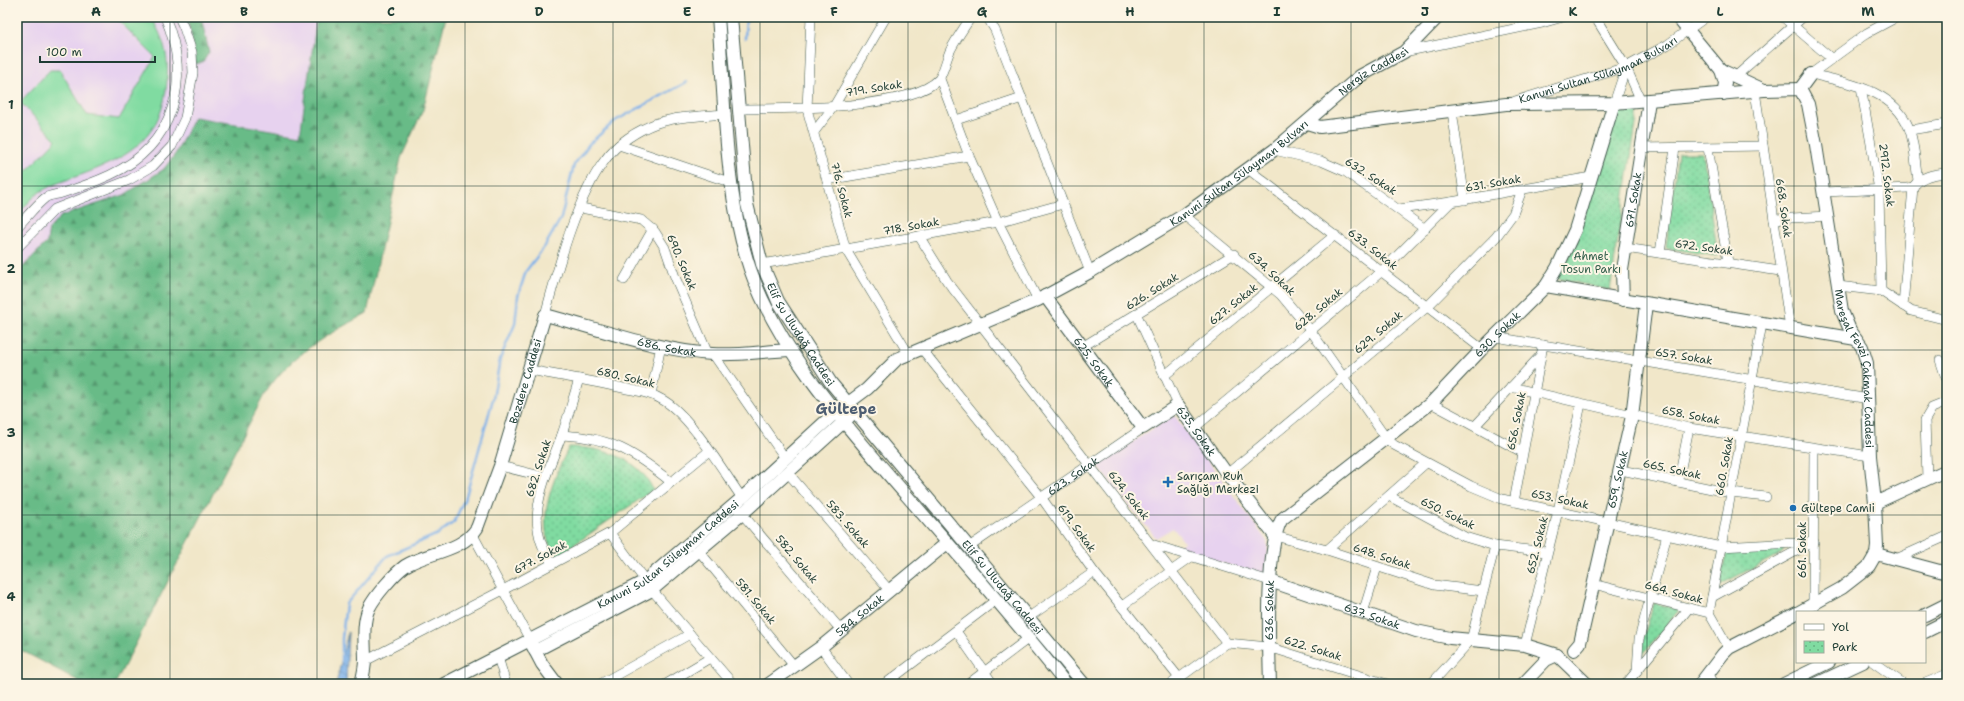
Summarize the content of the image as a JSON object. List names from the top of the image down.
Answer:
{
  "streets": {
    "street": [
      "Kanuni Sultan Sülayman Bulvarı",
      "Nergiz Caddesi",
      "719. Sokak",
      "2912. Sokak",
      "632. Sokak",
      "631. Sokak",
      "716. Sokak",
      "671. Sokak",
      "668. Sokak",
      "718. Sokak",
      "672. Sokak",
      "633. Sokak",
      "690. Sokak",
      "634. Sokak",
      "626. Sokak",
      "627. Sokak",
      "628. Sokak",
      "629. Sokak",
      "Elif Su Uludağ Caddesi",
      "630. Sokak",
      "686. Sokak",
      "657. Sokak",
      "625. Sokak",
      "Mareşal Fevzi Çakmak Caddesi",
      "680. Sokak",
      "Bozdere Caddesi",
      "658. Sokak",
      "656. Sokak",
      "635. Sokak",
      "660. Sokak",
      "682. Sokak",
      "665. Sokak",
      "623. Sokak",
      "659. Sokak",
      "624. Sokak",
      "653. Sokak",
      "650. Sokak",
      "583. Sokak",
      "619. Sokak",
      "652. Sokak",
      "661. Sokak",
      "Kanuni Sultan Süleyman Caddesi",
      "648. Sokak",
      "677. Sokak",
      "582. Sokak",
      "664. Sokak",
      "581. Sokak",
      "636. Sokak",
      "584. Sokak",
      "637. Sokak",
      "622. Sokak"
    ]
  },
  "crossings": [
    ["Kanuni Sultan Sülayman Bulvarı", "Nergiz Caddesi"],
    ["Kanuni Sultan Sülayman Bulvarı", "632. Sokak"],
    ["Kanuni Sultan Sülayman Bulvarı", "716. Sokak"],
    ["Kanuni Sultan Sülayman Bulvarı", "633. Sokak"],
    ["Kanuni Sultan Sülayman Bulvarı", "634. Sokak"],
    ["Kanuni Sultan Sülayman Bulvarı", "630. Sokak"],
    ["Kanuni Sultan Sülayman Bulvarı", "625. Sokak"],
    ["Kanuni Sultan Sülayman Bulvarı", "624. Sokak"],
    ["Kanuni Sultan Sülayman Bulvarı", "619. Sokak"],
    ["Kanuni Sultan Sülayman Bulvarı", "Kanuni Sultan Süleyman Caddesi"],
    ["719. Sokak", "716. Sokak"],
    ["719. Sokak", "Elif Su Uludağ Caddesi"],
    ["632. Sokak", "631. Sokak"],
    ["632. Sokak", "628. Sokak"],
    ["631. Sokak", "628. Sokak"],
    ["631. Sokak", "629. Sokak"],
    ["631. Sokak", "630. Sokak"],
    ["716. Sokak", "718. Sokak"],
    ["671. Sokak", "672. Sokak"],
    ["668. Sokak", "672. Sokak"],
    ["718. Sokak", "Elif Su Uludağ Caddesi"],
    ["718. Sokak", "624. Sokak"],
    ["633. Sokak", "627. Sokak"],
    ["633. Sokak", "628. Sokak"],
    ["633. Sokak", "629. Sokak"],
    ["633. Sokak", "630. Sokak"],
    ["690. Sokak", "686. Sokak"],
    ["690. Sokak", "Bozdere Caddesi"],
    ["690. Sokak", "Kanuni Sultan Süleyman Caddesi"],
    ["634. Sokak", "626. Sokak"],
    ["634. Sokak", "627. Sokak"],
    ["634. Sokak", "628. Sokak"],
    ["634. Sokak", "629. Sokak"],
    ["634. Sokak", "630. Sokak"],
    ["634. Sokak", "653. Sokak"],
    ["626. Sokak", "625. Sokak"],
    ["626. Sokak", "635. Sokak"],
    ["627. Sokak", "635. Sokak"],
    ["628. Sokak", "635. Sokak"],
    ["629. Sokak", "635. Sokak"],
    ["Elif Su Uludağ Caddesi", "686. Sokak"],
    ["Elif Su Uludağ Caddesi", "Bozdere Caddesi"],
    ["Elif Su Uludağ Caddesi", "623. Sokak"],
    ["Elif Su Uludağ Caddesi", "Kanuni Sultan Süleyman Caddesi"],
    ["Elif Su Uludağ Caddesi", "584. Sokak"],
    ["630. Sokak", "657. Sokak"],
    ["630. Sokak", "635. Sokak"],
    ["630. Sokak", "653. Sokak"],
    ["630. Sokak", "648. Sokak"],
    ["630. Sokak", "636. Sokak"],
    ["686. Sokak", "Bozdere Caddesi"],
    ["657. Sokak", "Mareşal Fevzi Çakmak Caddesi"],
    ["657. Sokak", "656. Sokak"],
    ["657. Sokak", "660. Sokak"],
    ["657. Sokak", "659. Sokak"],
    ["625. Sokak", "623. Sokak"],
    ["Mareşal Fevzi Çakmak Caddesi", "658. Sokak"],
    ["680. Sokak", "Bozdere Caddesi"],
    ["680. Sokak", "682. Sokak"],
    ["680. Sokak", "Kanuni Sultan Süleyman Caddesi"],
    ["680. Sokak", "677. Sokak"],
    ["680. Sokak", "582. Sokak"],
    ["658. Sokak", "656. Sokak"],
    ["658. Sokak", "660. Sokak"],
    ["658. Sokak", "659. Sokak"],
    ["658. Sokak", "652. Sokak"],
    ["658. Sokak", "661. Sokak"],
    ["656. Sokak", "653. Sokak"],
    ["635. Sokak", "623. Sokak"],
    ["635. Sokak", "648. Sokak"],
    ["635. Sokak", "636. Sokak"],
    ["660. Sokak", "665. Sokak"],
    ["660. Sokak", "653. Sokak"],
    ["660. Sokak", "664. Sokak"],
    ["682. Sokak", "677. Sokak"],
    ["665. Sokak", "659. Sokak"],
    ["623. Sokak", "624. Sokak"],
    ["623. Sokak", "619. Sokak"],
    ["659. Sokak", "653. Sokak"],
    ["659. Sokak", "664. Sokak"],
    ["624. Sokak", "637. Sokak"],
    ["624. Sokak", "622. Sokak"],
    ["653. Sokak", "652. Sokak"],
    ["653. Sokak", "661. Sokak"],
    ["650. Sokak", "652. Sokak"],
    ["583. Sokak", "584. Sokak"],
    ["652. Sokak", "637. Sokak"],
    ["Kanuni Sultan Süleyman Caddesi", "582. Sokak"],
    ["648. Sokak", "636. Sokak"],
    ["582. Sokak", "584. Sokak"],
    ["581. Sokak", "584. Sokak"],
    ["636. Sokak", "637. Sokak"],
    ["636. Sokak", "622. Sokak"]
  ],
  "districts": ["Gültepe"],
  "parks": ["Ahmet Tosun Parkı"],
  "places": {
    "health": ["Sarıçam Ruh Sağlığı Merkezi"],
    "other": ["Gültepe Camii"]
  },
  "legend": ["Yol", "Park"],
  "scale_bar": "100 m",
  "grid": {
    "columns": [
      "A",
      "B",
      "C",
      "D",
      "E",
      "F",
      "G",
      "H",
      "I",
      "J",
      "K",
      "L",
      "M"
    ],
    "rows": [
      "1",
      "2",
      "3",
      "4"
    ]
  }
}
